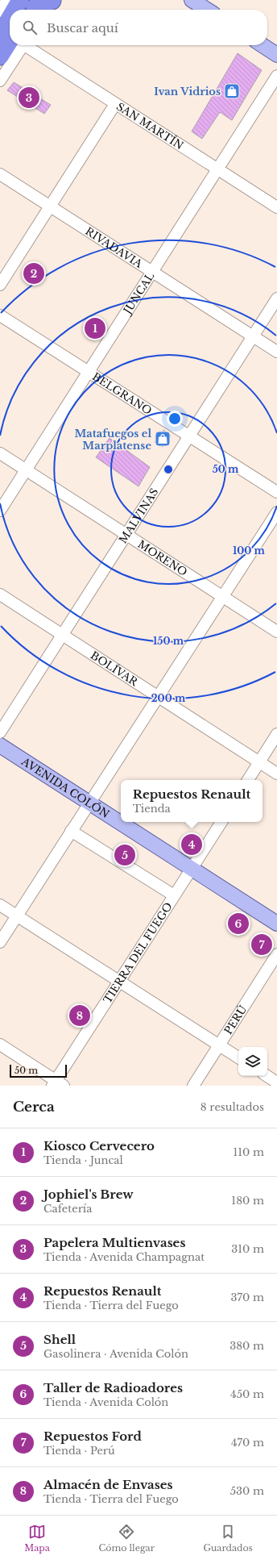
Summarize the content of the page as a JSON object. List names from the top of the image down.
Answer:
{
  "streets": {
    "main road": ["AVENIDA COLÓN"],
    "street": [
      "SAN MARTÍN",
      "RIVADAVIA",
      "JUNCAL",
      "BELGRANO",
      "MALVINAS",
      "MORENO",
      "BOLÍVAR",
      "TIERRA DEL FUEGO",
      "PERÚ"
    ]
  },
  "crossings": [
    ["SAN MARTÍN", "JUNCAL"],
    ["RIVADAVIA", "JUNCAL"],
    ["RIVADAVIA", "MALVINAS"],
    ["JUNCAL", "BELGRANO"],
    ["JUNCAL", "MORENO"],
    ["BELGRANO", "MALVINAS"],
    ["MALVINAS", "MORENO"],
    ["MALVINAS", "BOLÍVAR"],
    ["AVENIDA COLÓN", "TIERRA DEL FUEGO"]
  ],
  "places": {
    "shop": ["Ivan Vidrios", "Matafuegos el Marplatense"]
  },
  "scale_bar": "50 m",
  "page": {
    "search": "Buscar aquí",
    "pins": [
      "3",
      "2",
      "1",
      "4",
      "5",
      "6",
      "7",
      "8"
    ],
    "popup": ["Repuestos Renault", "Tienda"],
    "scale": "50 m",
    "heading": ["Cerca", "8 resultados"],
    "list": [
      {
        "mark": "1",
        "name": "Kiosco Cervecero",
        "note": "Tienda · Juncal",
        "value": "110 m"
      },
      {
        "mark": "2",
        "name": "Jophiel's Brew",
        "note": "Cafetería",
        "value": "180 m"
      },
      {
        "mark": "3",
        "name": "Papelera Multienvases",
        "note": "Tienda · Avenida Champagnat",
        "value": "310 m"
      },
      {
        "mark": "4",
        "name": "Repuestos Renault",
        "note": "Tienda · Tierra del Fuego",
        "value": "370 m"
      },
      {
        "mark": "5",
        "name": "Shell",
        "note": "Gasolinera · Avenida Colón",
        "value": "380 m"
      },
      {
        "mark": "6",
        "name": "Taller de Radioadores",
        "note": "Tienda · Avenida Colón",
        "value": "450 m"
      },
      {
        "mark": "7",
        "name": "Repuestos Ford",
        "note": "Tienda · Perú",
        "value": "470 m"
      },
      {
        "mark": "8",
        "name": "Almacén de Envases",
        "note": "Tienda · Tierra del Fuego",
        "value": "530 m"
      }
    ],
    "nav": ["Mapa", "Cómo llegar", "Guardados"]
  },
  "rings": [
    "50 m",
    "100 m",
    "150 m",
    "200 m"
  ]
}
